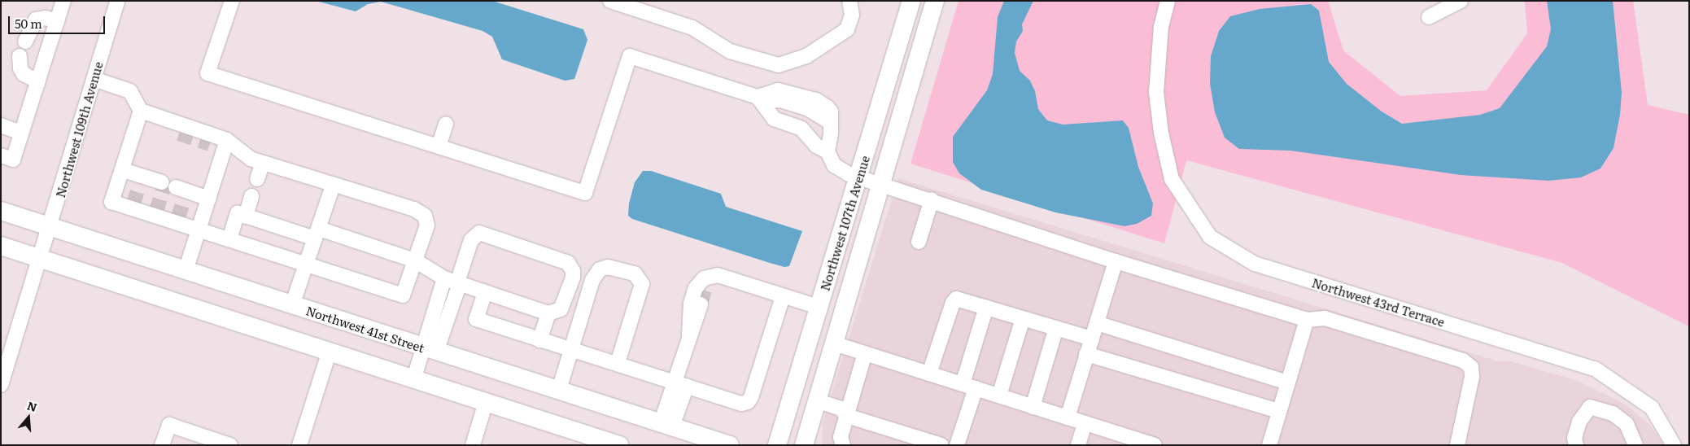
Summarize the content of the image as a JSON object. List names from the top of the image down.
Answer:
{
  "streets": {
    "main road": ["Northwest 107th Avenue", "Northwest 41st Street"],
    "street": ["Northwest 109th Avenue", "Northwest 43rd Terrace"]
  },
  "crossings": [
    ["Northwest 109th Avenue", "Northwest 41st Street"]
  ],
  "scale_bar": "50 m",
  "north": "top"
}
